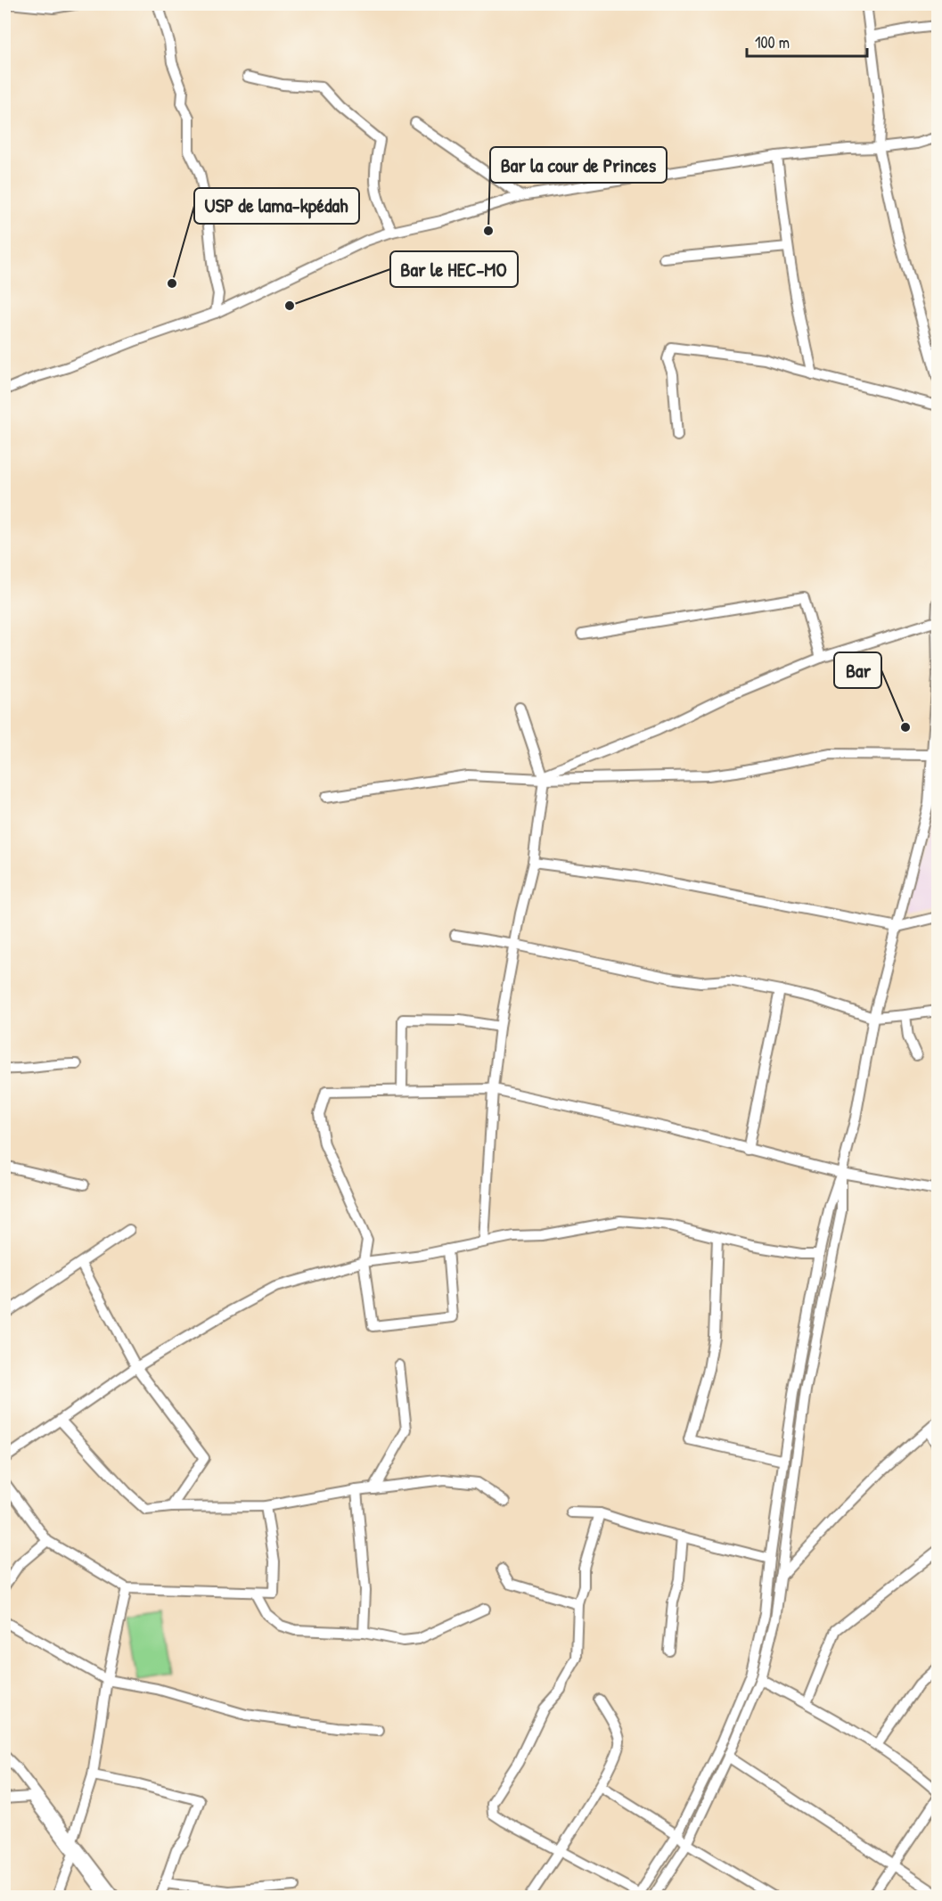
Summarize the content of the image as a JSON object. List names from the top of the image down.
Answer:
{
  "places": [
    "Bar la cour de Princes",
    "USP de lama-kpédah",
    "Bar le HEC-MO",
    "Bar"
  ],
  "scale_bar": "100 m"
}
